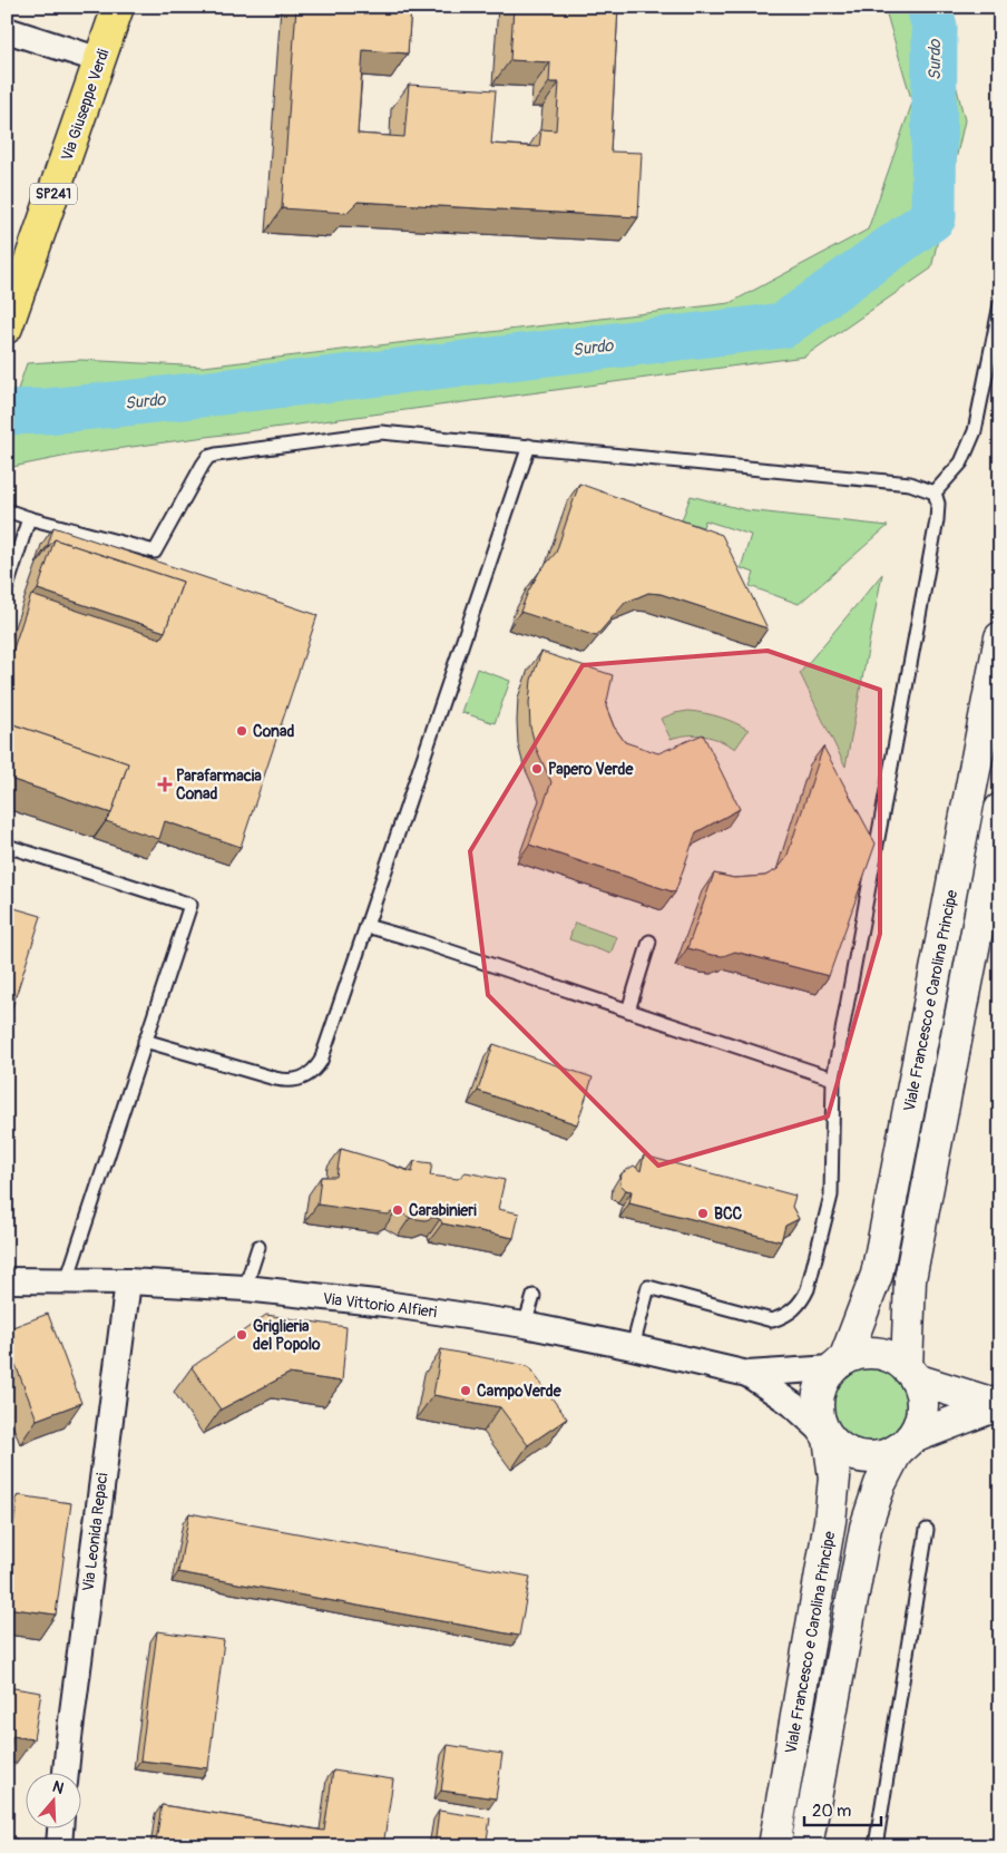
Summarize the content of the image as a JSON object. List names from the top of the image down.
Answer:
{
  "streets": {
    "main road": ["Via Giuseppe Verdi", "SP241"],
    "street": ["Viale Francesco e Carolina Principe", "Via Vittorio Alfieri", "Via Leonida Repaci"]
  },
  "crossings": [
    ["Viale Francesco e Carolina Principe", "Via Vittorio Alfieri"],
    ["Via Vittorio Alfieri", "Via Leonida Repaci"]
  ],
  "water": ["Surdo"],
  "places": {
    "other": [
      "Conad",
      "Papero Verde",
      "Carabinieri",
      "BCC",
      "Griglieria del Popolo",
      "CampoVerde"
    ],
    "health": ["Parafarmacia Conad"]
  },
  "scale_bar": "20 m",
  "north": "top"
}
